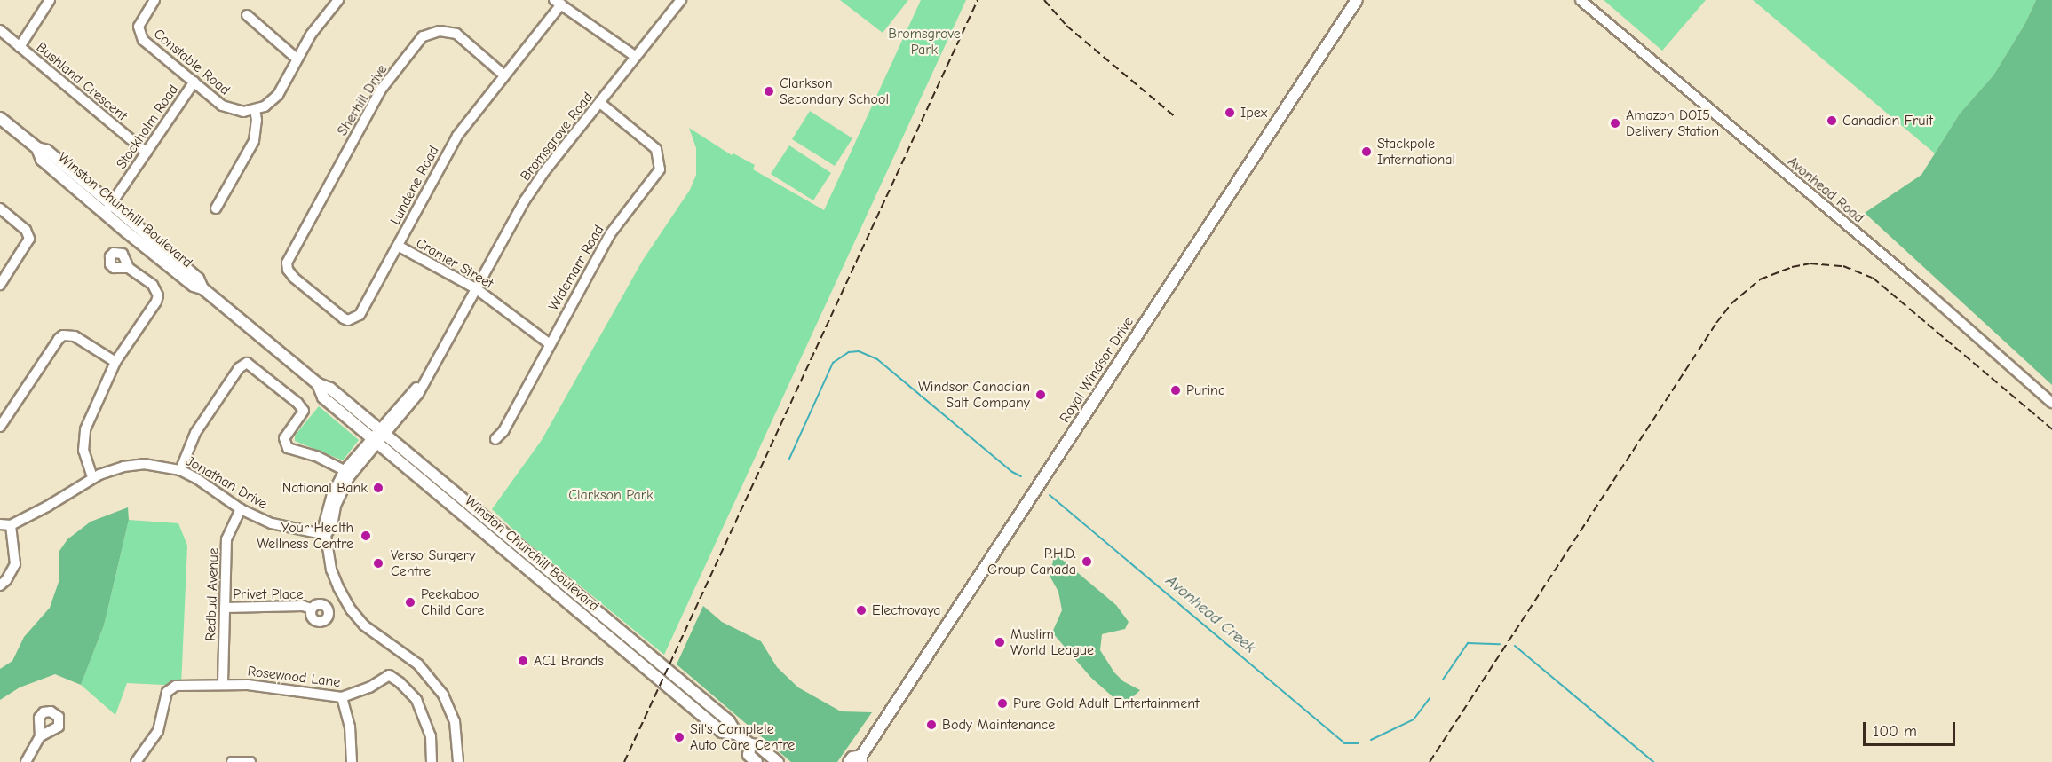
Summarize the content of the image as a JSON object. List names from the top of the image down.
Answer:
{
  "streets": {
    "main road": ["Winston Churchill Boulevard", "Royal Windsor Drive"],
    "street": [
      "Constable Road",
      "Bushland Crescent",
      "Sherhill Drive",
      "Stockholm Road",
      "Bromsgrove Road",
      "Lundene Road",
      "Avonhead Road",
      "Cramer Street",
      "Widemarr Road",
      "Jonathan Drive",
      "Redbud Avenue",
      "Privet Place",
      "Rosewood Lane"
    ]
  },
  "crossings": [
    ["Constable Road", "Stockholm Road"],
    ["Bushland Crescent", "Stockholm Road"],
    ["Sherhill Drive", "Lundene Road"],
    ["Stockholm Road", "Winston Churchill Boulevard"],
    ["Bromsgrove Road", "Winston Churchill Boulevard"],
    ["Bromsgrove Road", "Cramer Street"],
    ["Bromsgrove Road", "Widemarr Road"],
    ["Lundene Road", "Cramer Street"],
    ["Cramer Street", "Widemarr Road"],
    ["Jonathan Drive", "Redbud Avenue"],
    ["Redbud Avenue", "Privet Place"],
    ["Redbud Avenue", "Rosewood Lane"]
  ],
  "water": ["Avonhead Creek"],
  "parks": ["Bromsgrove Park", "Clarkson Park"],
  "places": [
    "Clarkson Secondary School",
    "Ipex",
    "Canadian Fruit",
    "Amazon DOI5 Delivery Station",
    "Stackpole International",
    "Purina",
    "Windsor Canadian Salt Company",
    "National Bank",
    "Your Health Wellness Centre",
    "P.H.D. Group Canada",
    "Verso Surgery Centre",
    "Peekaboo Child Care",
    "Electrovaya",
    "Muslim World League",
    "ACI Brands",
    "Pure Gold Adult Entertainment",
    "Body Maintenance",
    "Sil's Complete Auto Care Centre"
  ],
  "scale_bar": "100 m"
}
